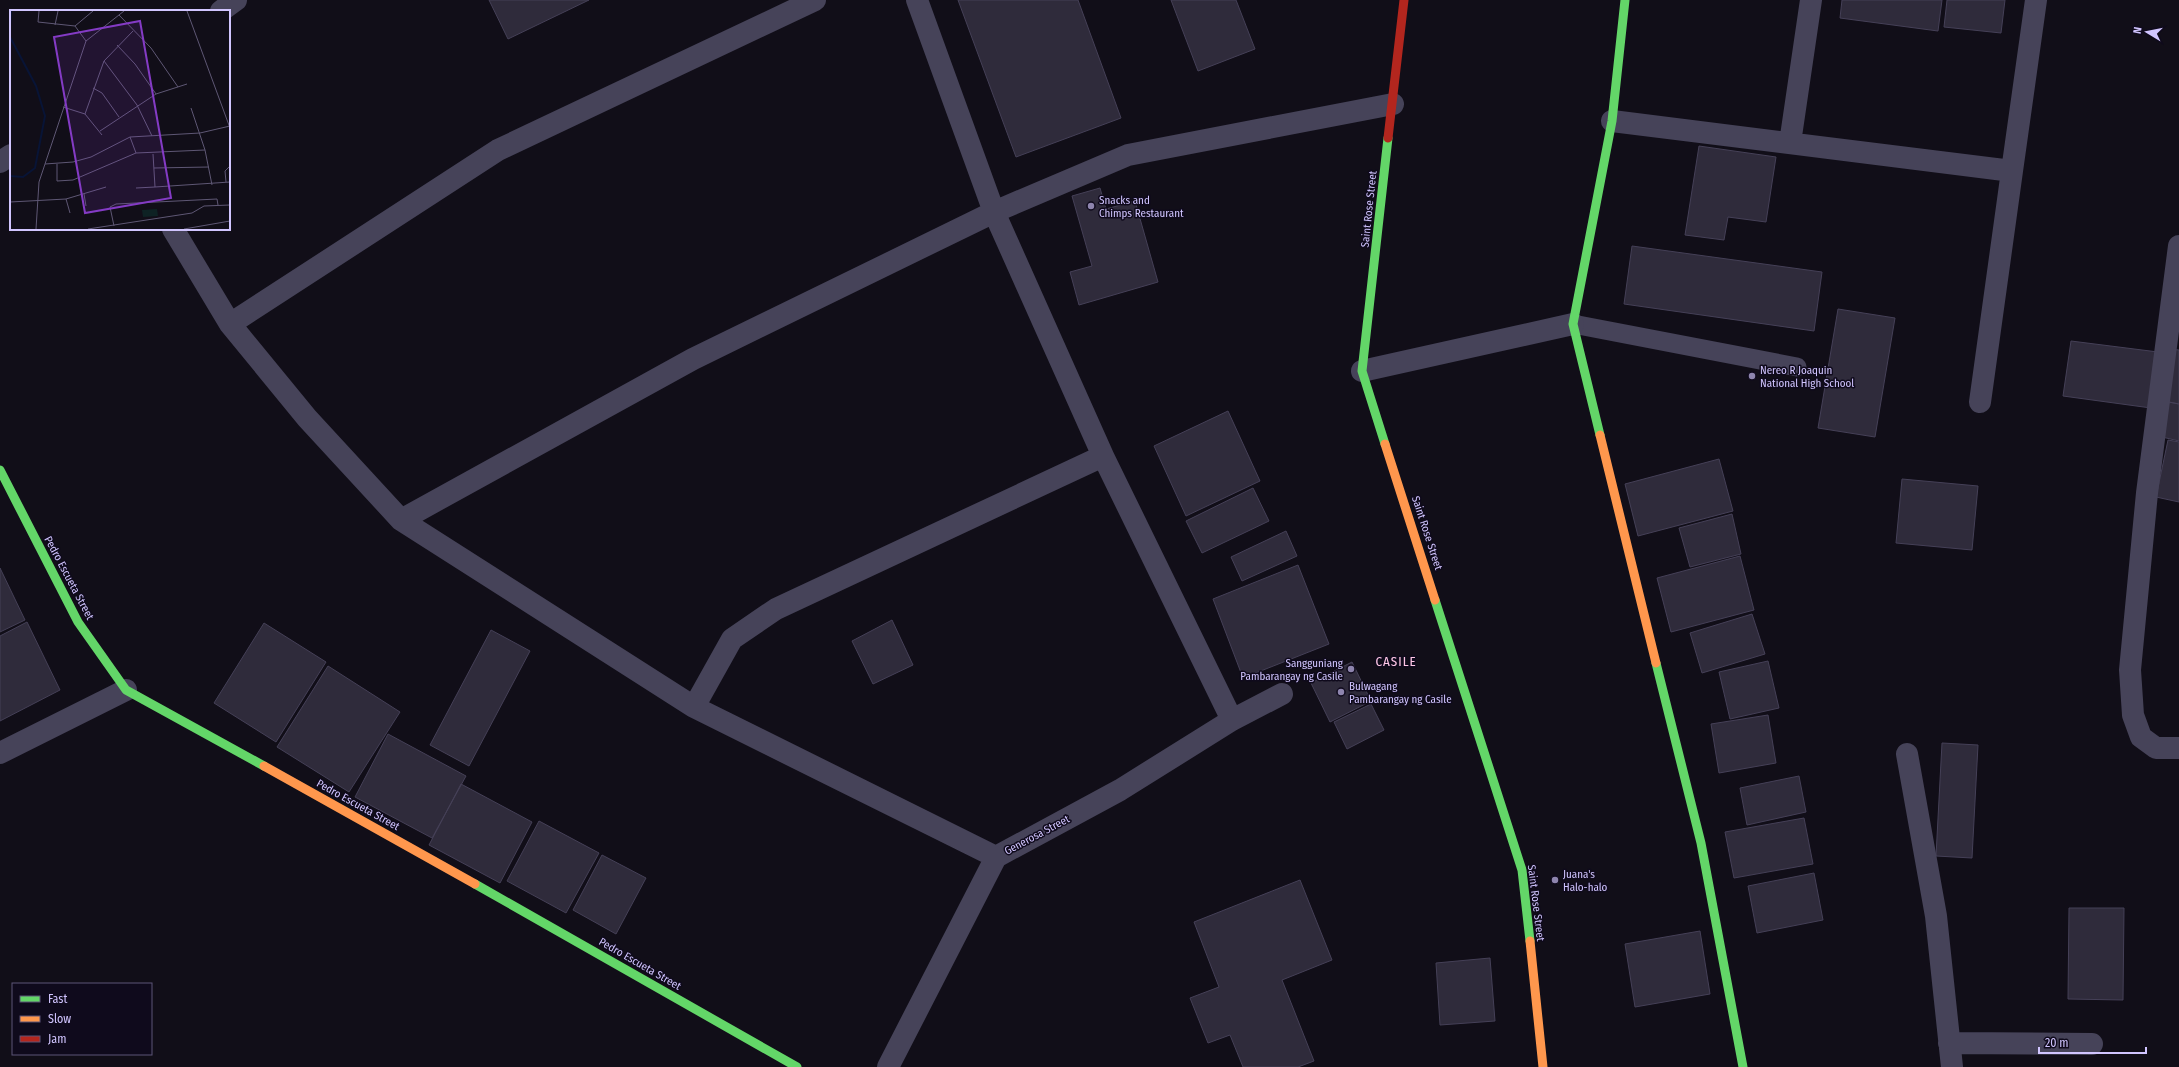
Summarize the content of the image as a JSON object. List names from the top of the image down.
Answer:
{
  "streets": {
    "street": ["Saint Rose Street", "Pedro Escueta Street", "Generosa Street"]
  },
  "districts": ["CASILE"],
  "places": [
    "Snacks and Chimps Restaurant",
    "Nereo R Joaquin National High School",
    "Sangguniang Pambarangay ng Casile",
    "Bulwagang Pambarangay ng Casile",
    "Juana's Halo-halo"
  ],
  "legend": ["Fast", "Slow", "Jam"],
  "scale_bar": "20 m",
  "north": "left"
}
